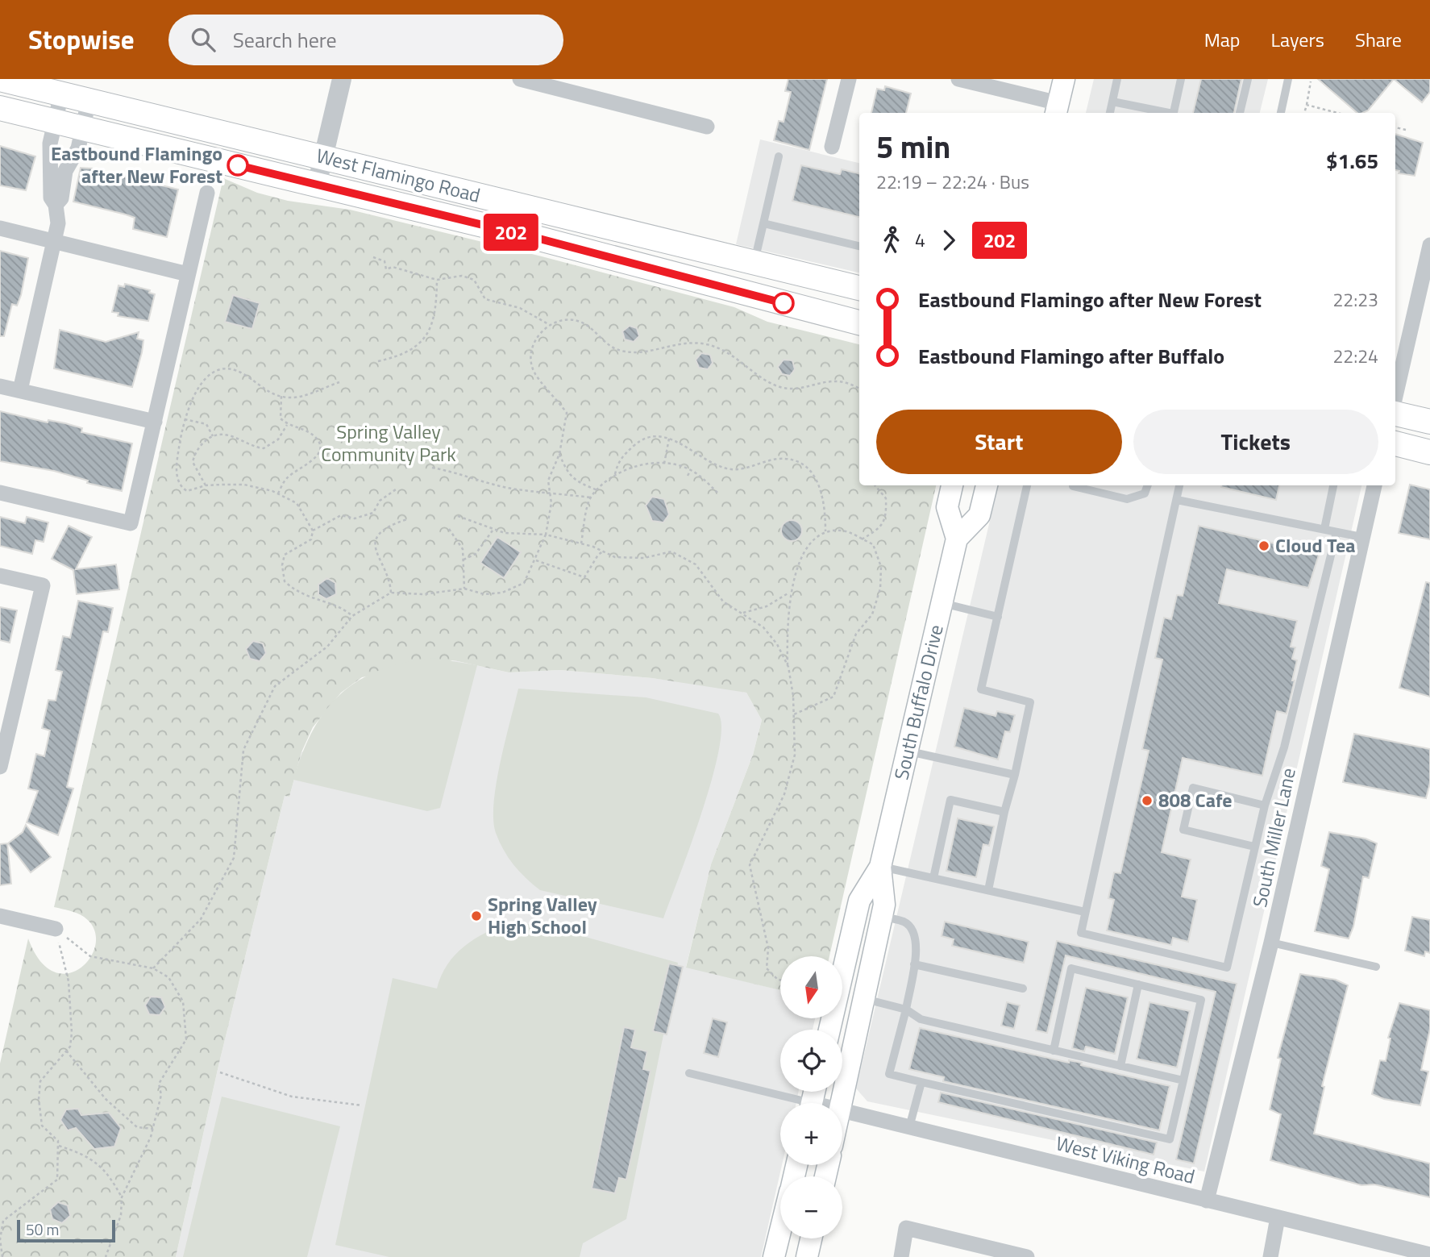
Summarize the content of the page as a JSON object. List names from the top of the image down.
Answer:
{
  "streets": {
    "main road": ["West Flamingo Road", "South Buffalo Drive"],
    "street": ["South Miller Lane", "West Viking Road"]
  },
  "crossings": [
    ["South Miller Lane", "West Viking Road"]
  ],
  "parks": ["Spring Valley Community Park"],
  "places": [
    "Eastbound Flamingo after New Forest",
    "Cloud Tea",
    "808 Cafe",
    "Spring Valley High School"
  ],
  "lines": ["bus line 202"],
  "scale_bar": "50 m",
  "north": "bottom",
  "page": {
    "header": "Stopwise",
    "search": "Search here",
    "nav": ["Map", "Layers", "Share"],
    "on_map": "202",
    "heading": ["5 min", "22:19 – 22:24 · Bus", "$1.65"],
    "legs": ["4", "202"],
    "list": [
      {
        "name": "Eastbound Flamingo after New Forest",
        "value": "22:23"
      },
      {
        "name": "Eastbound Flamingo after Buffalo",
        "value": "22:24"
      }
    ],
    "buttons": ["Start", "Tickets"],
    "map_buttons": ["+", "−"],
    "scale": "50 m"
  }
}
